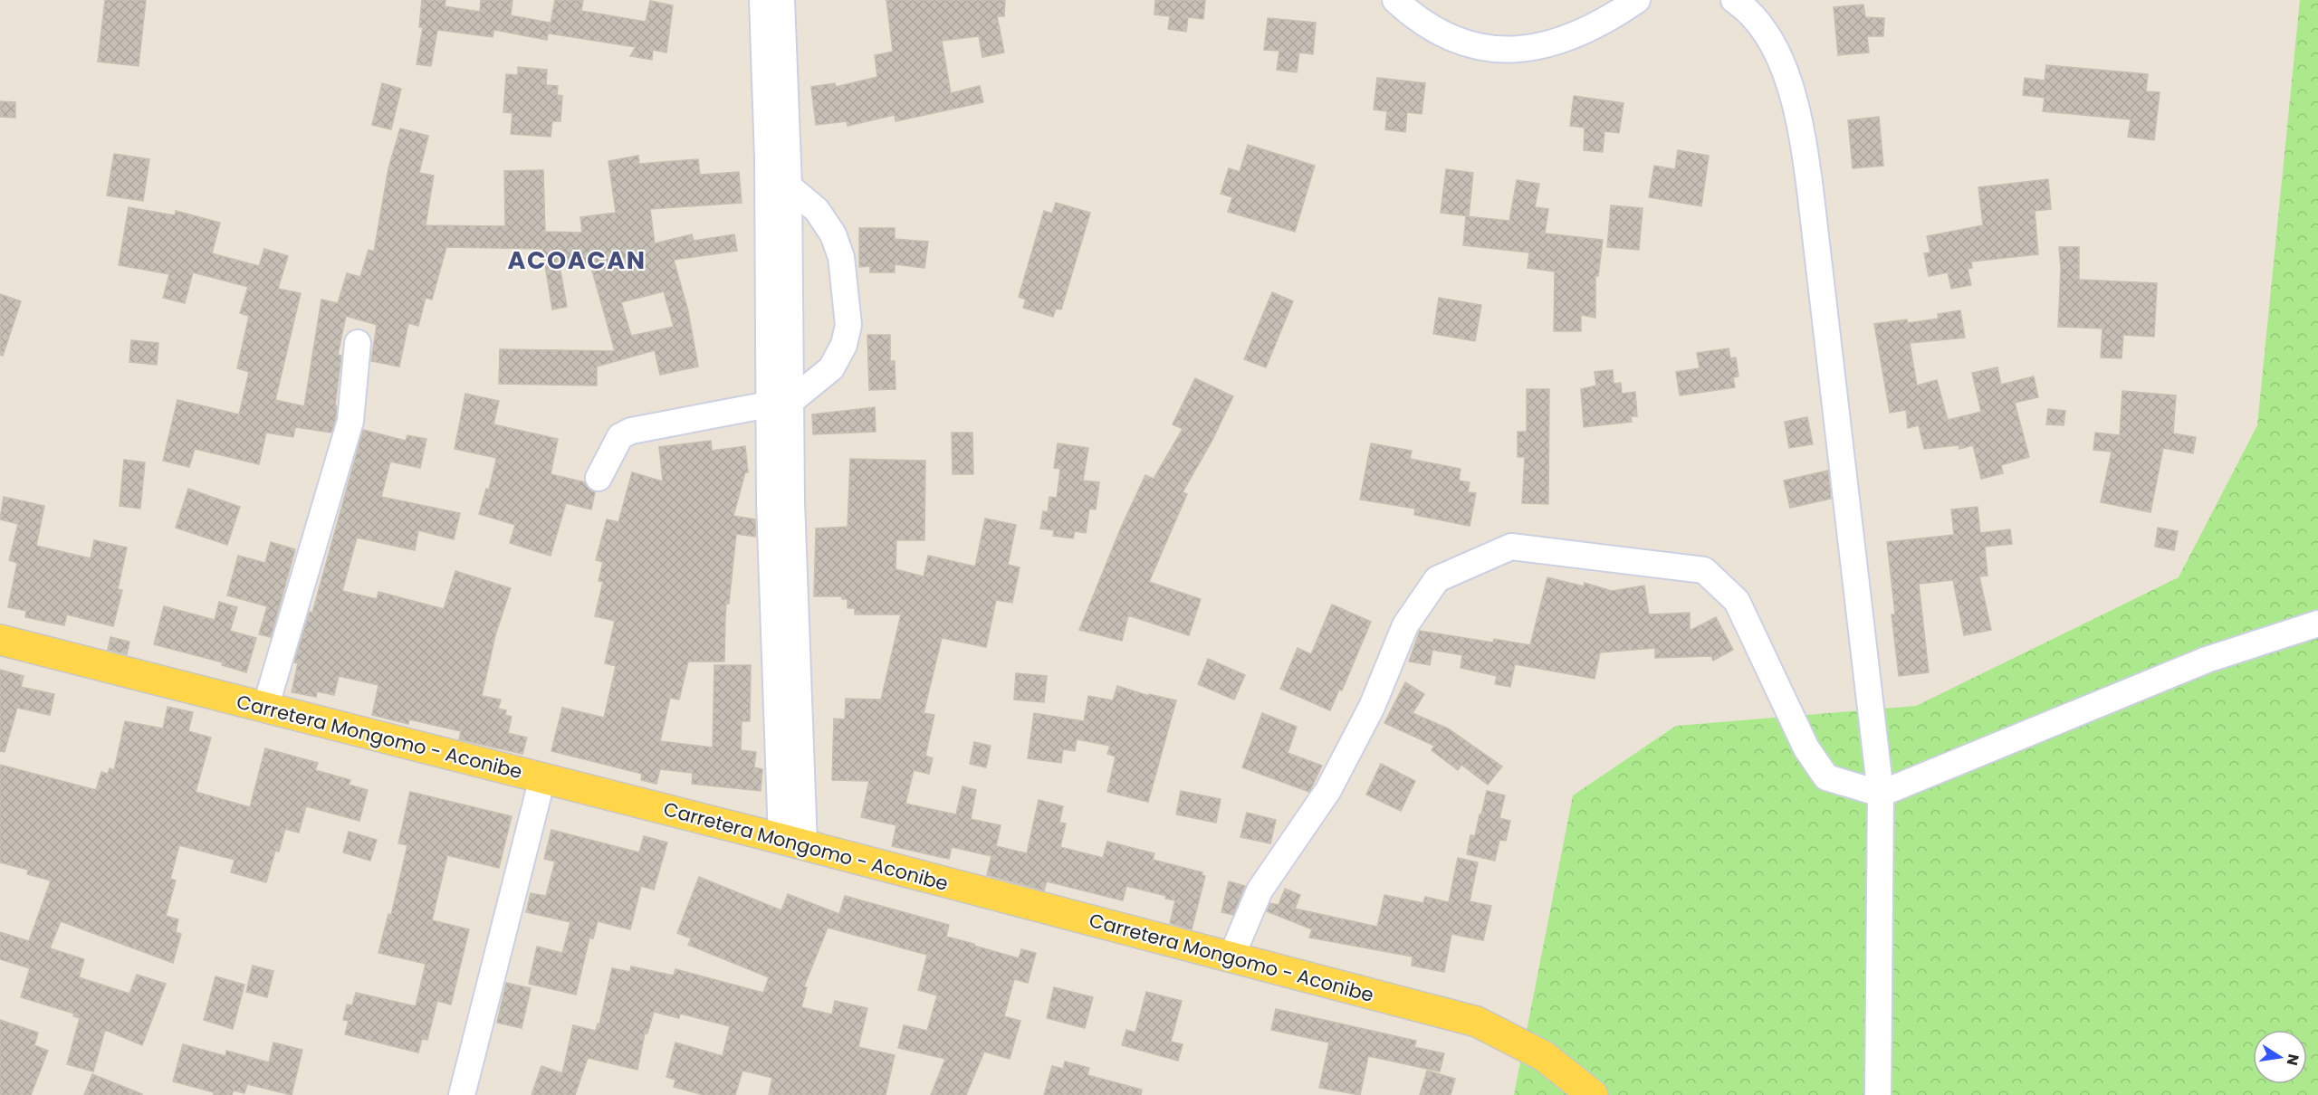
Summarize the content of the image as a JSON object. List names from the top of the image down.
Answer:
{
  "streets": {
    "main road": ["Carretera Mongomo - Aconibe"]
  },
  "districts": ["ACOACAN"],
  "north": "right"
}
